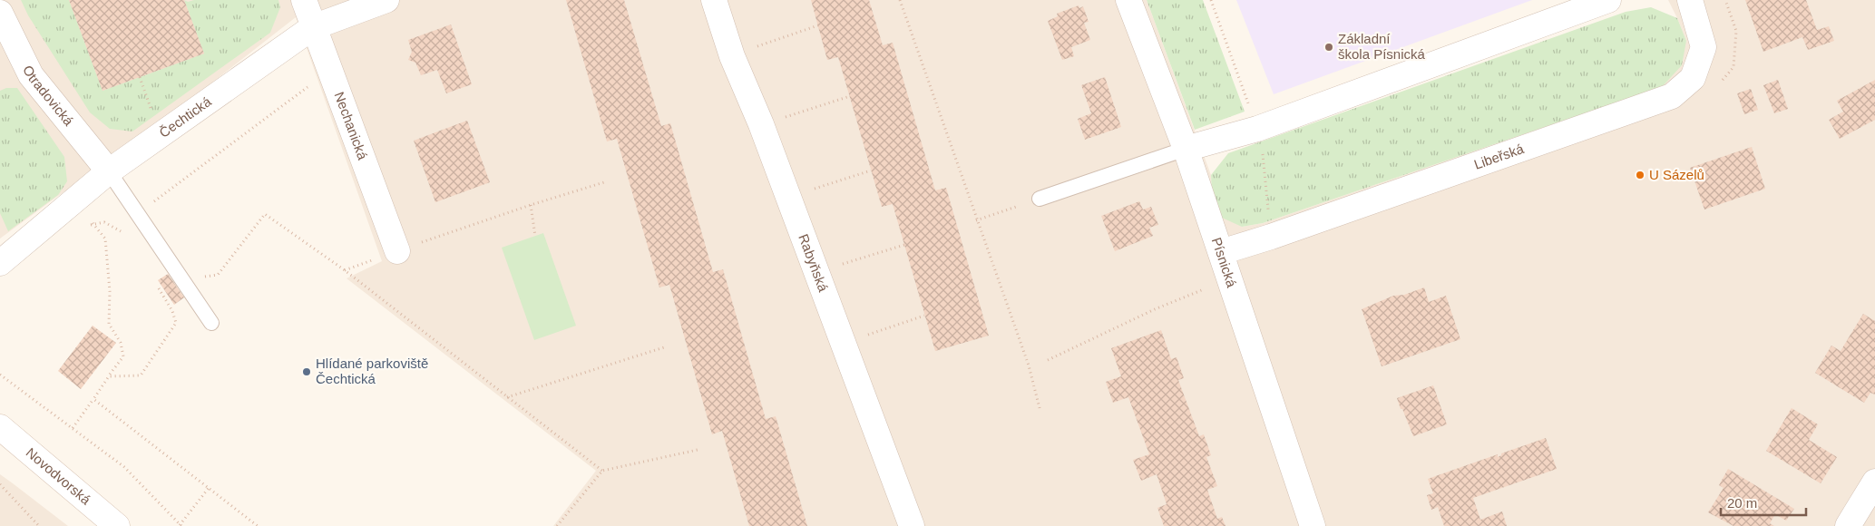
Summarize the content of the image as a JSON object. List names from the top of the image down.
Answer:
{
  "streets": {
    "street": [
      "Otradovická",
      "Čechtická",
      "Nechanická",
      "Libeřská",
      "Písnická",
      "Rabyňská",
      "Novodvorská"
    ]
  },
  "crossings": [
    ["Otradovická", "Čechtická"],
    ["Čechtická", "Nechanická"],
    ["Libeřská", "Písnická"]
  ],
  "places": ["Základní škola Písnická", "U Sázelů", "Hlídané parkoviště Čechtická"],
  "scale_bar": "20 m"
}
